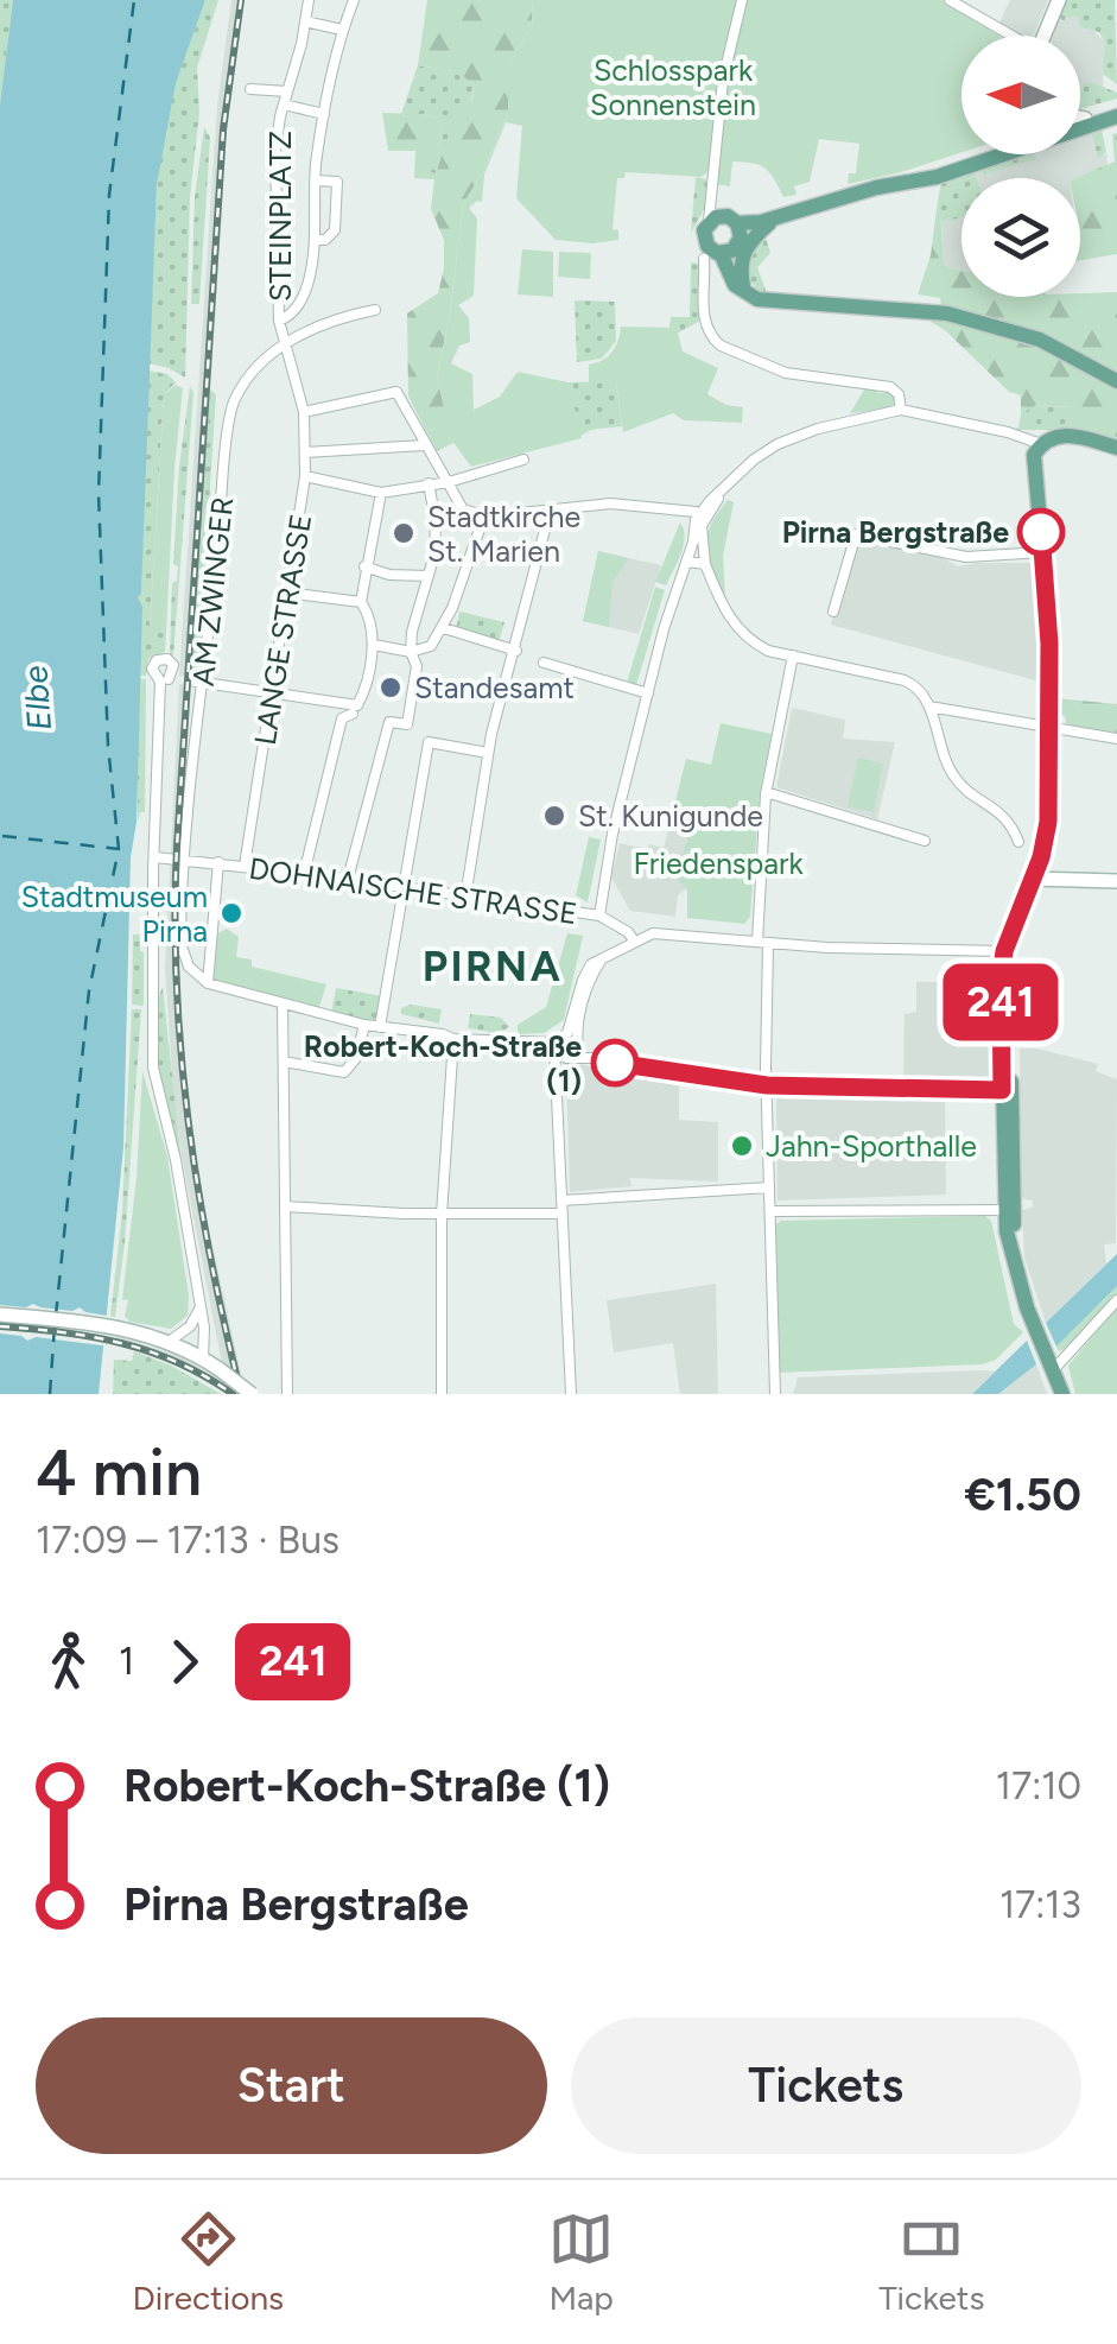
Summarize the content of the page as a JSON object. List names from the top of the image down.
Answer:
{
  "streets": {
    "street": [
      "STEINPLATZ",
      "AM ZWINGER",
      "LANGE STRASSE",
      "DOHNAISCHE STRASSE"
    ]
  },
  "crossings": [
    ["STEINPLATZ", "AM ZWINGER"],
    ["STEINPLATZ", "LANGE STRASSE"],
    ["AM ZWINGER", "DOHNAISCHE STRASSE"],
    ["LANGE STRASSE", "DOHNAISCHE STRASSE"]
  ],
  "districts": ["PIRNA"],
  "water": ["Elbe"],
  "parks": ["Schlosspark Sonnenstein", "Friedenspark"],
  "places": [
    "Pirna Bergstraße",
    "Stadtkirche St. Marien",
    "Standesamt",
    "St. Kunigunde",
    "Stadtmuseum Pirna",
    "Robert-Koch-Straße (1)",
    "Jahn-Sporthalle"
  ],
  "lines": ["bus line 241"],
  "north": "left",
  "page": {
    "on_map": "241",
    "heading": ["4 min", "17:09 – 17:13 · Bus", "€1.50"],
    "legs": ["1", "241"],
    "list": [
      {
        "name": "Robert-Koch-Straße (1)",
        "value": "17:10"
      },
      {
        "name": "Pirna Bergstraße",
        "value": "17:13"
      }
    ],
    "buttons": ["Start", "Tickets"],
    "tabs": ["Directions", "Map", "Tickets"]
  }
}
